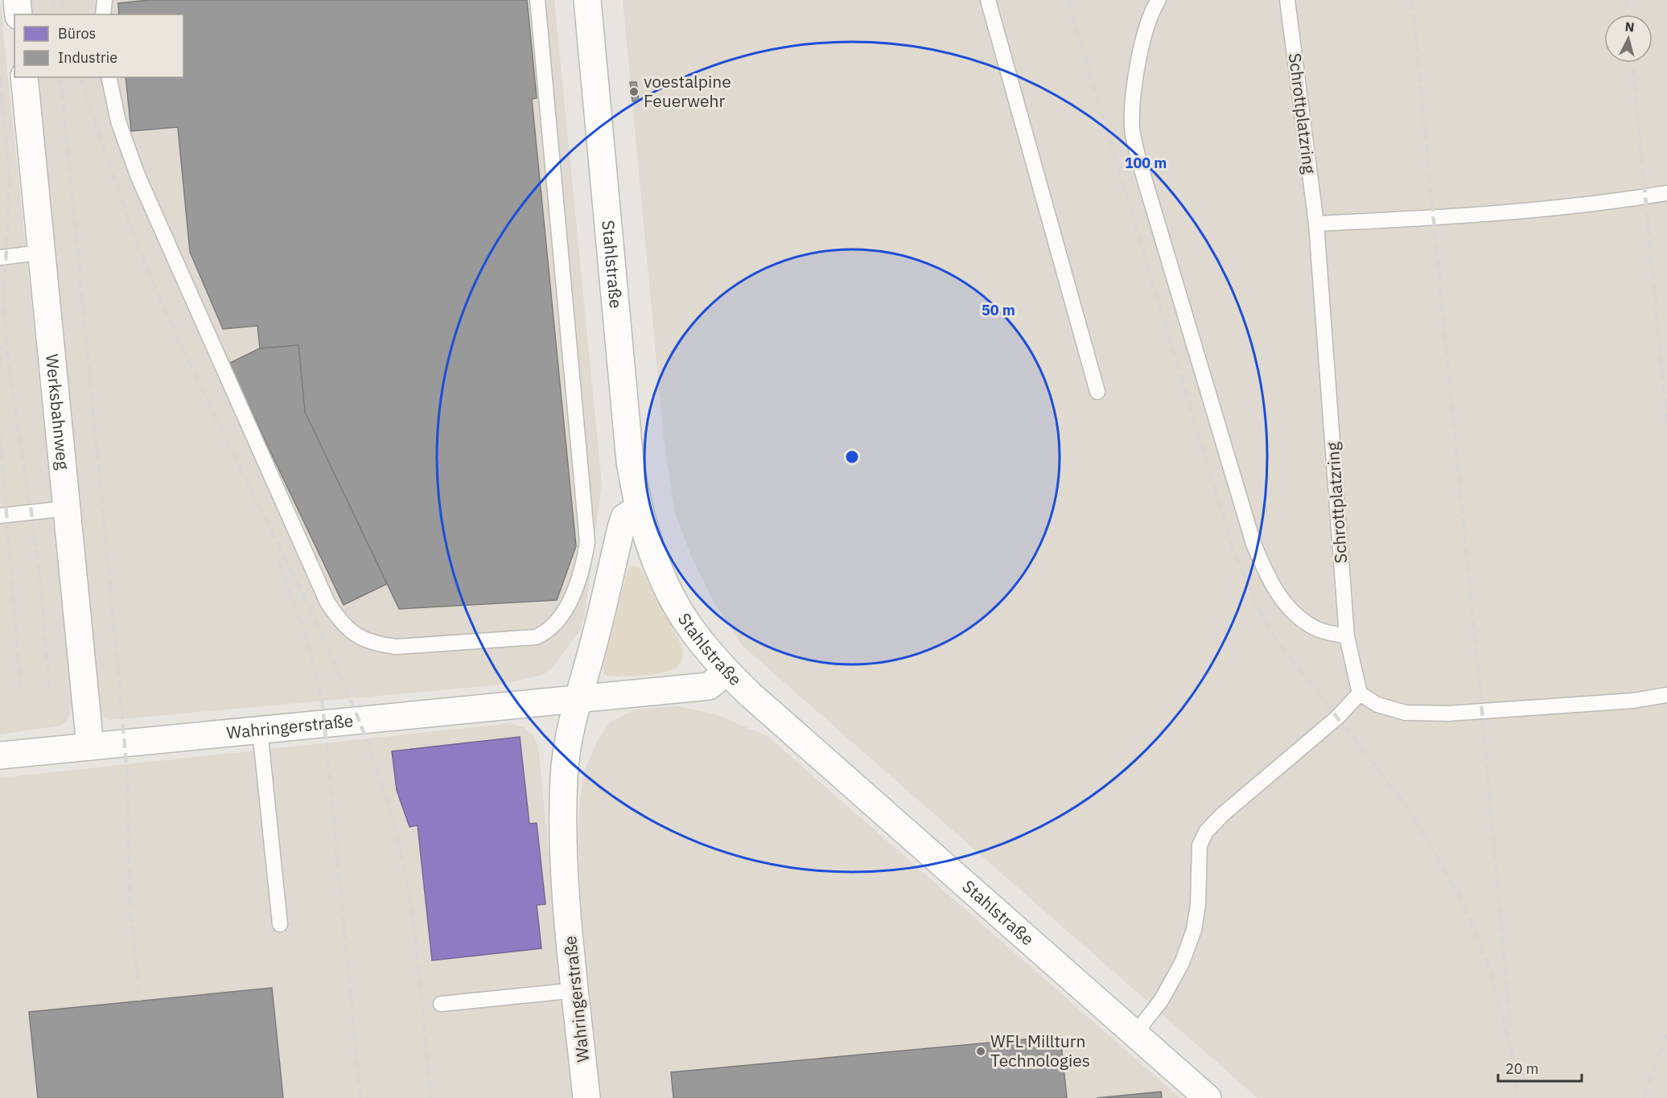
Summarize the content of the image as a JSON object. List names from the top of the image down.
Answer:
{
  "streets": {
    "street": ["Stahlstraße", "Werksbahnweg", "Wahringerstraße"],
    "lane": ["Schrottplatzring"]
  },
  "crossings": [
    ["Stahlstraße", "Wahringerstraße"],
    ["Werksbahnweg", "Wahringerstraße"]
  ],
  "places": ["voestalpine Feuerwehr", "WFL Millturn Technologies"],
  "legend": ["Büros", "Industrie"],
  "scale_bar": "20 m",
  "north": "top",
  "rings": ["100 m", "50 m"]
}
